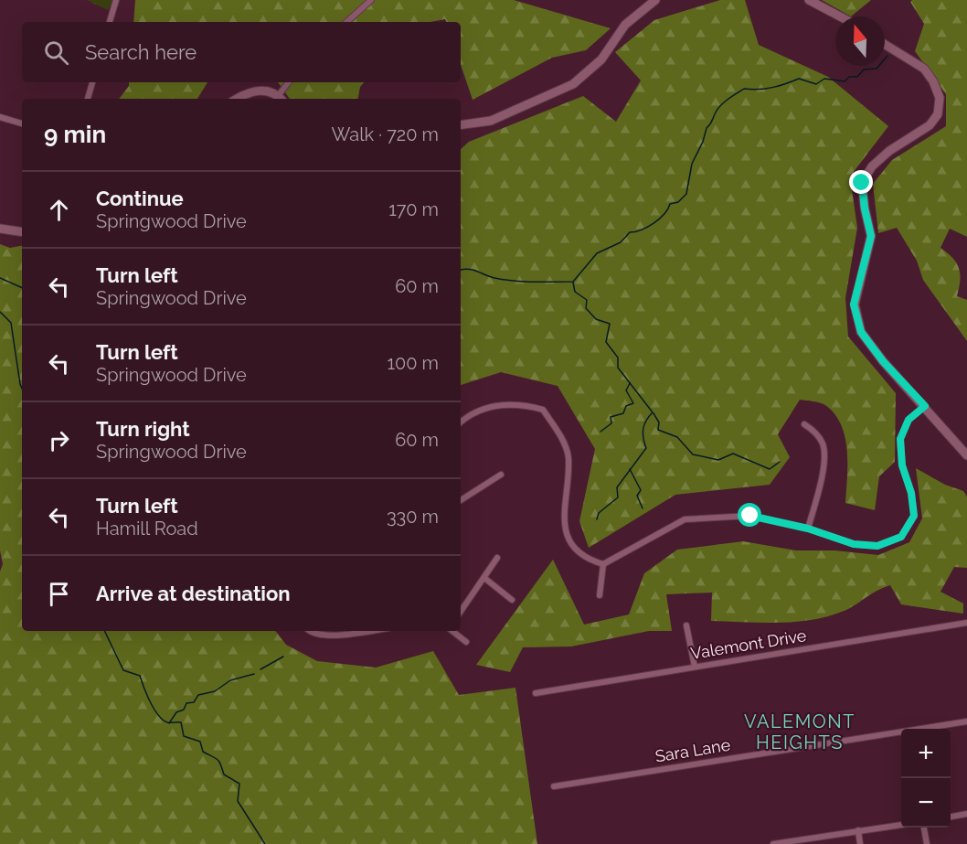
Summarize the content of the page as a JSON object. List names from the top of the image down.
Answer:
{
  "streets": {
    "street": ["Valemont Drive", "Sara Lane"]
  },
  "districts": ["VALEMONT HEIGHTS"],
  "north": "top",
  "page": {
    "search": "Search here",
    "heading": ["9 min", "Walk · 720 m"],
    "list": [
      ["Continue", "Springwood Drive", "170 m"],
      ["Turn left", "Springwood Drive", "60 m"],
      ["Turn left", "Springwood Drive", "100 m"],
      ["Turn right", "Springwood Drive", "60 m"],
      ["Turn left", "Hamill Road", "330 m"],
      "Arrive at destination"
    ],
    "map_buttons": ["+", "−"]
  }
}
